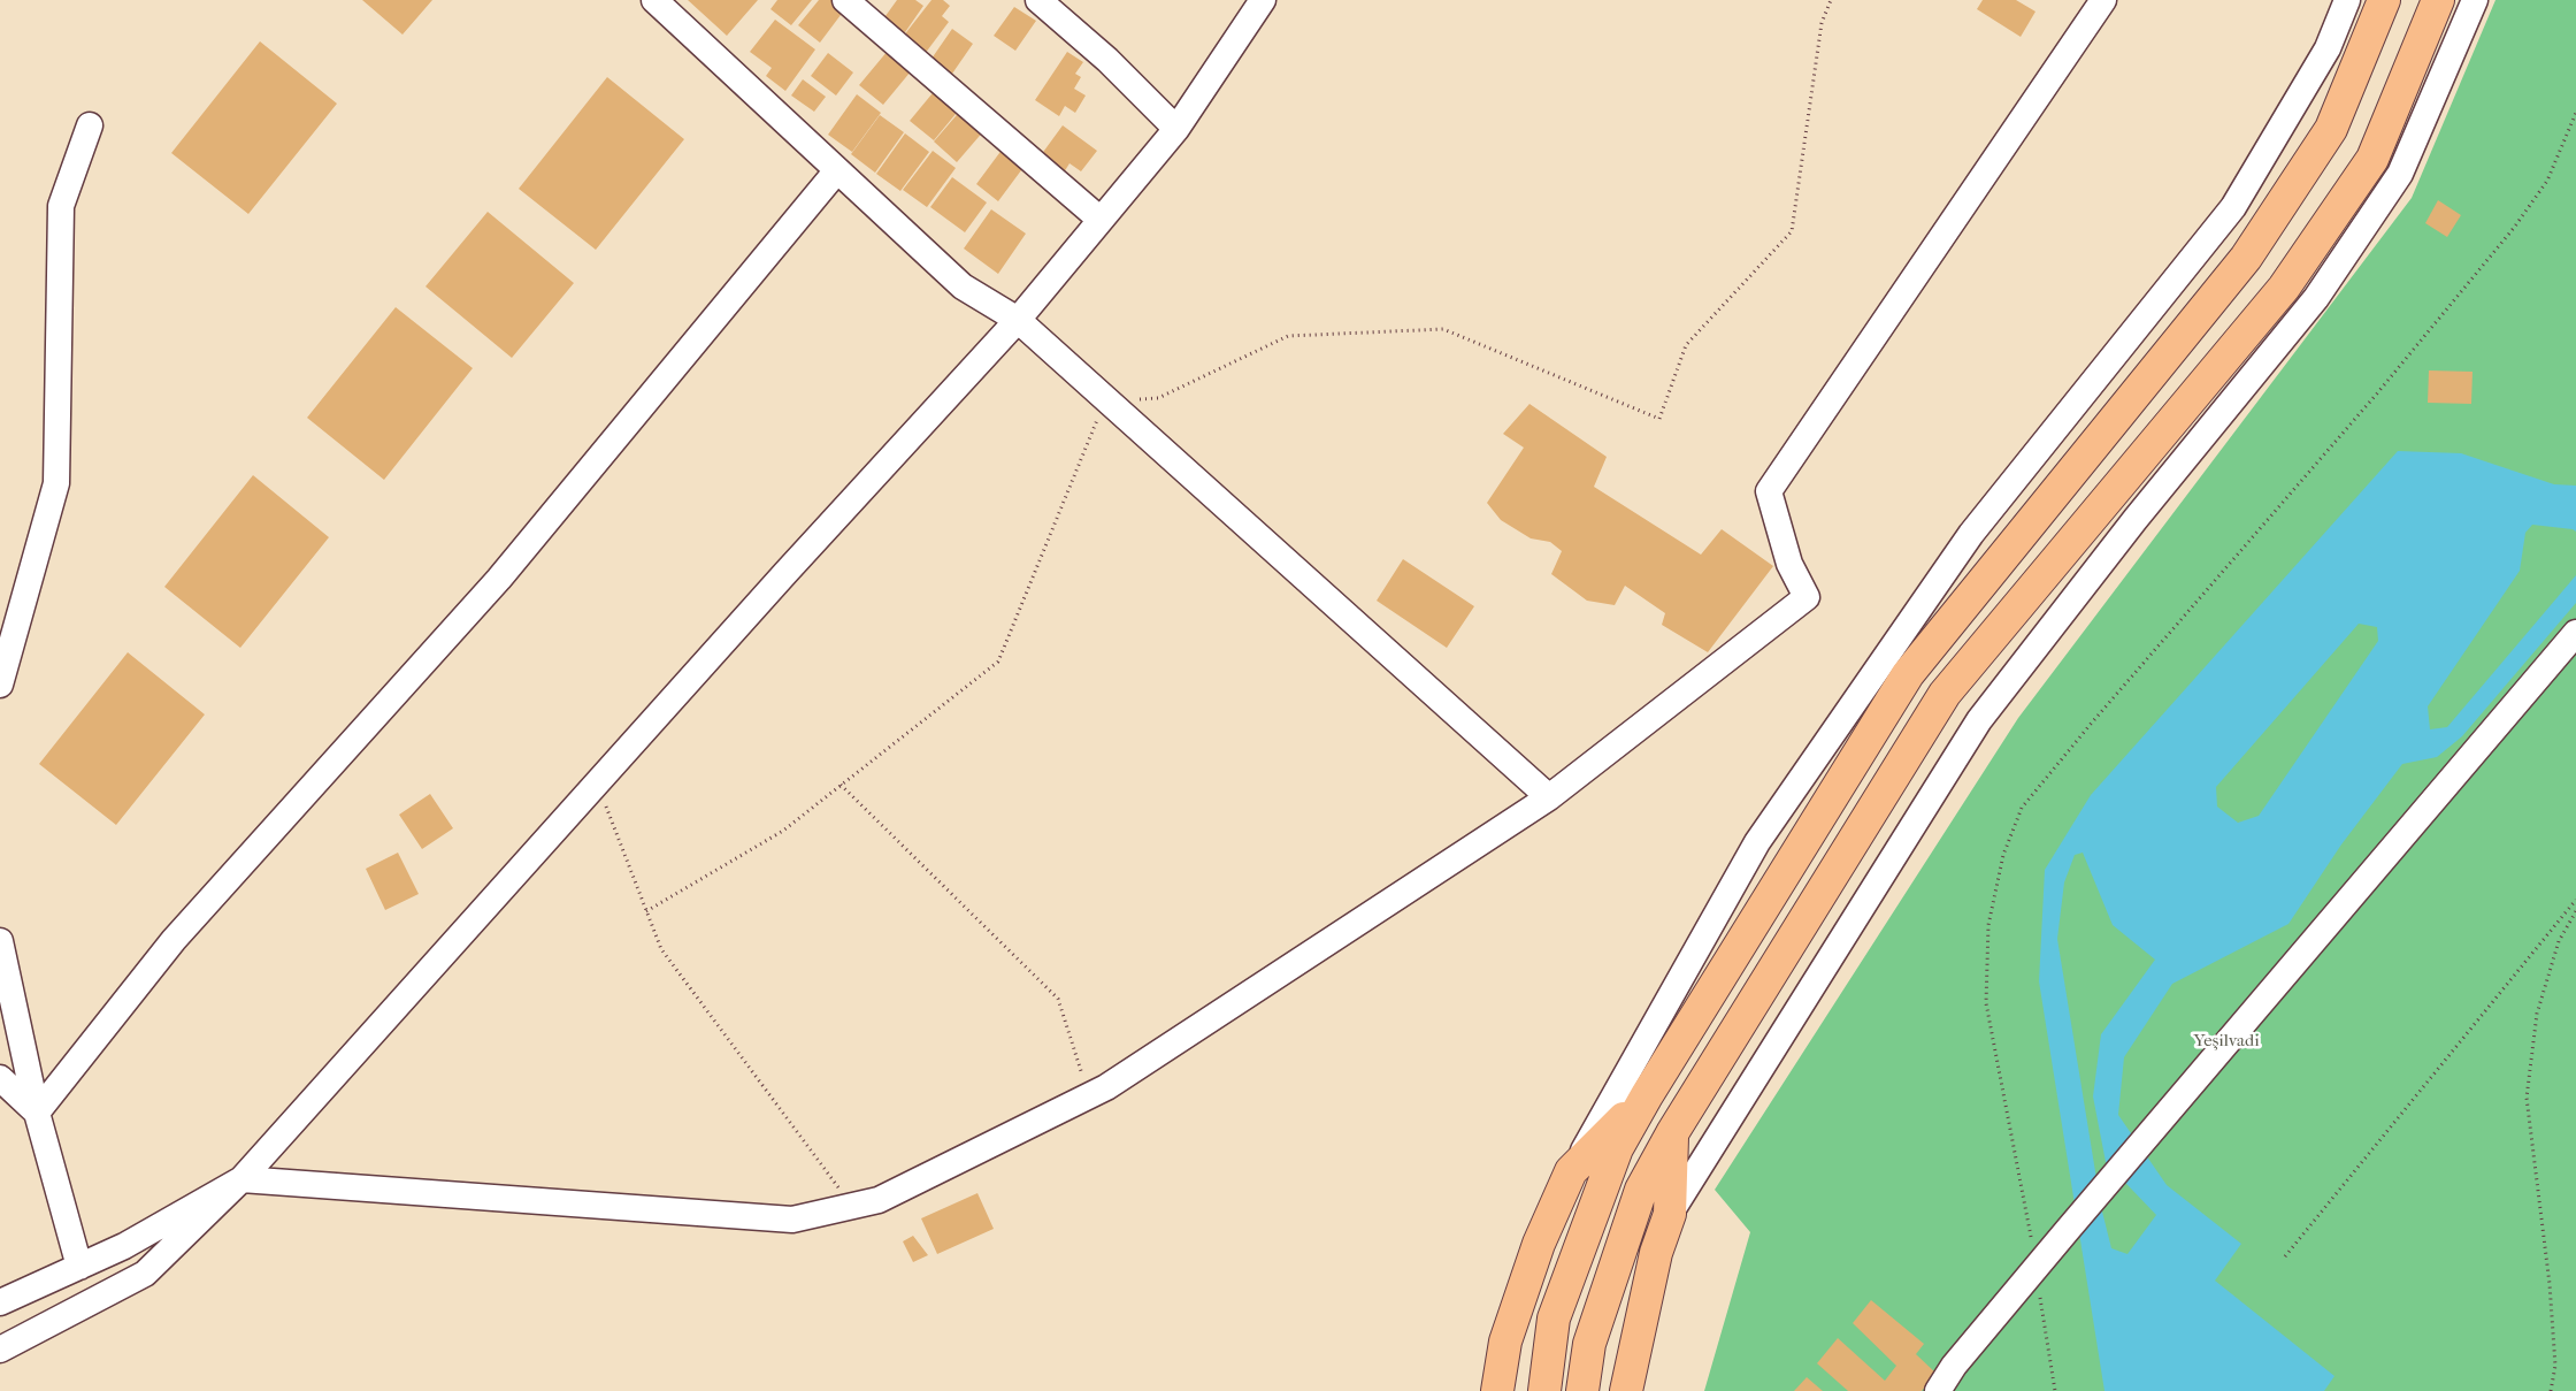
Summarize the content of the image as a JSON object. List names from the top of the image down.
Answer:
{
  "parks": ["Yeşilvadi"]
}
